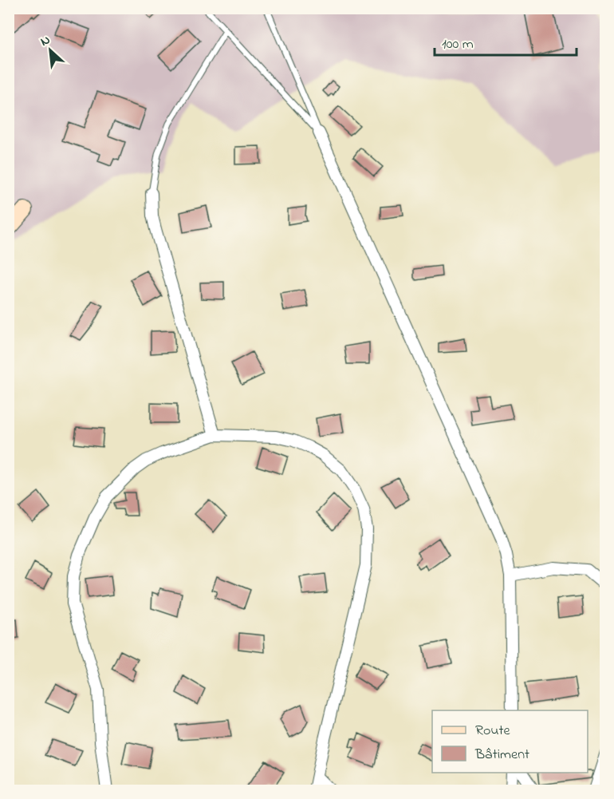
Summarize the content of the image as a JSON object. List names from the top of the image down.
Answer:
{
  "legend": ["Route", "Bâtiment"],
  "scale_bar": "100 m",
  "north": "top left"
}
